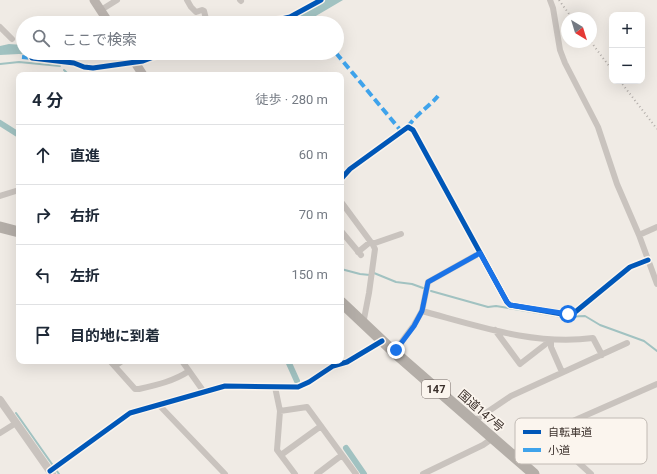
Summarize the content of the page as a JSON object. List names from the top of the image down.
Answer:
{
  "streets": {
    "highway": ["147", "国道147号"]
  },
  "legend": ["自転車道", "小道"],
  "north": "bottom right",
  "page": {
    "map_buttons": ["+", "−"],
    "search": "ここで検索",
    "heading": ["4 分", "徒歩 · 280 m"],
    "list": [
      ["直進", "60 m"],
      ["右折", "70 m"],
      ["左折", "150 m"],
      "目的地に到着"
    ]
  }
}
